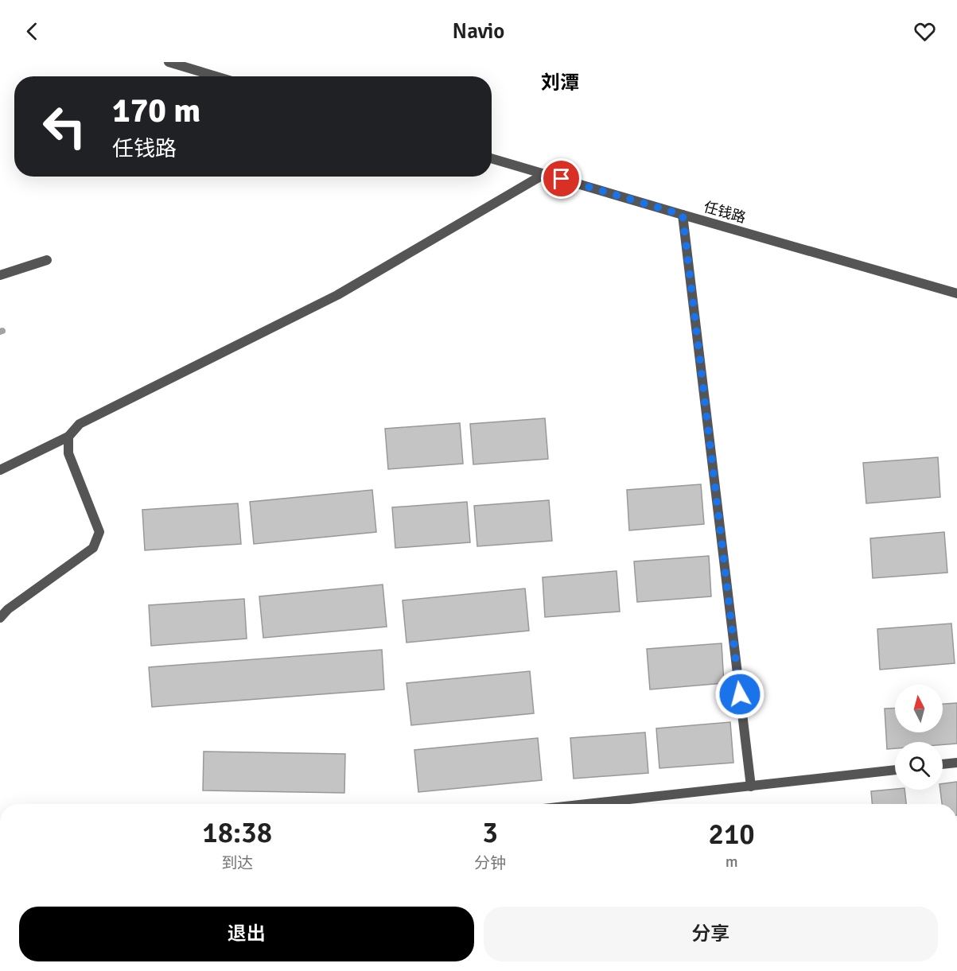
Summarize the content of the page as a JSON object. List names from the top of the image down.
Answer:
{
  "streets": {
    "street": ["任钱路"]
  },
  "districts": ["刘潭"],
  "north": "top",
  "page": {
    "header": "Navio",
    "turn": ["170 m", "任钱路"],
    "eta": [
      "18:38",
      "到达",
      "3",
      "分钟",
      "210",
      "m"
    ],
    "buttons": ["退出", "分享"]
  }
}
